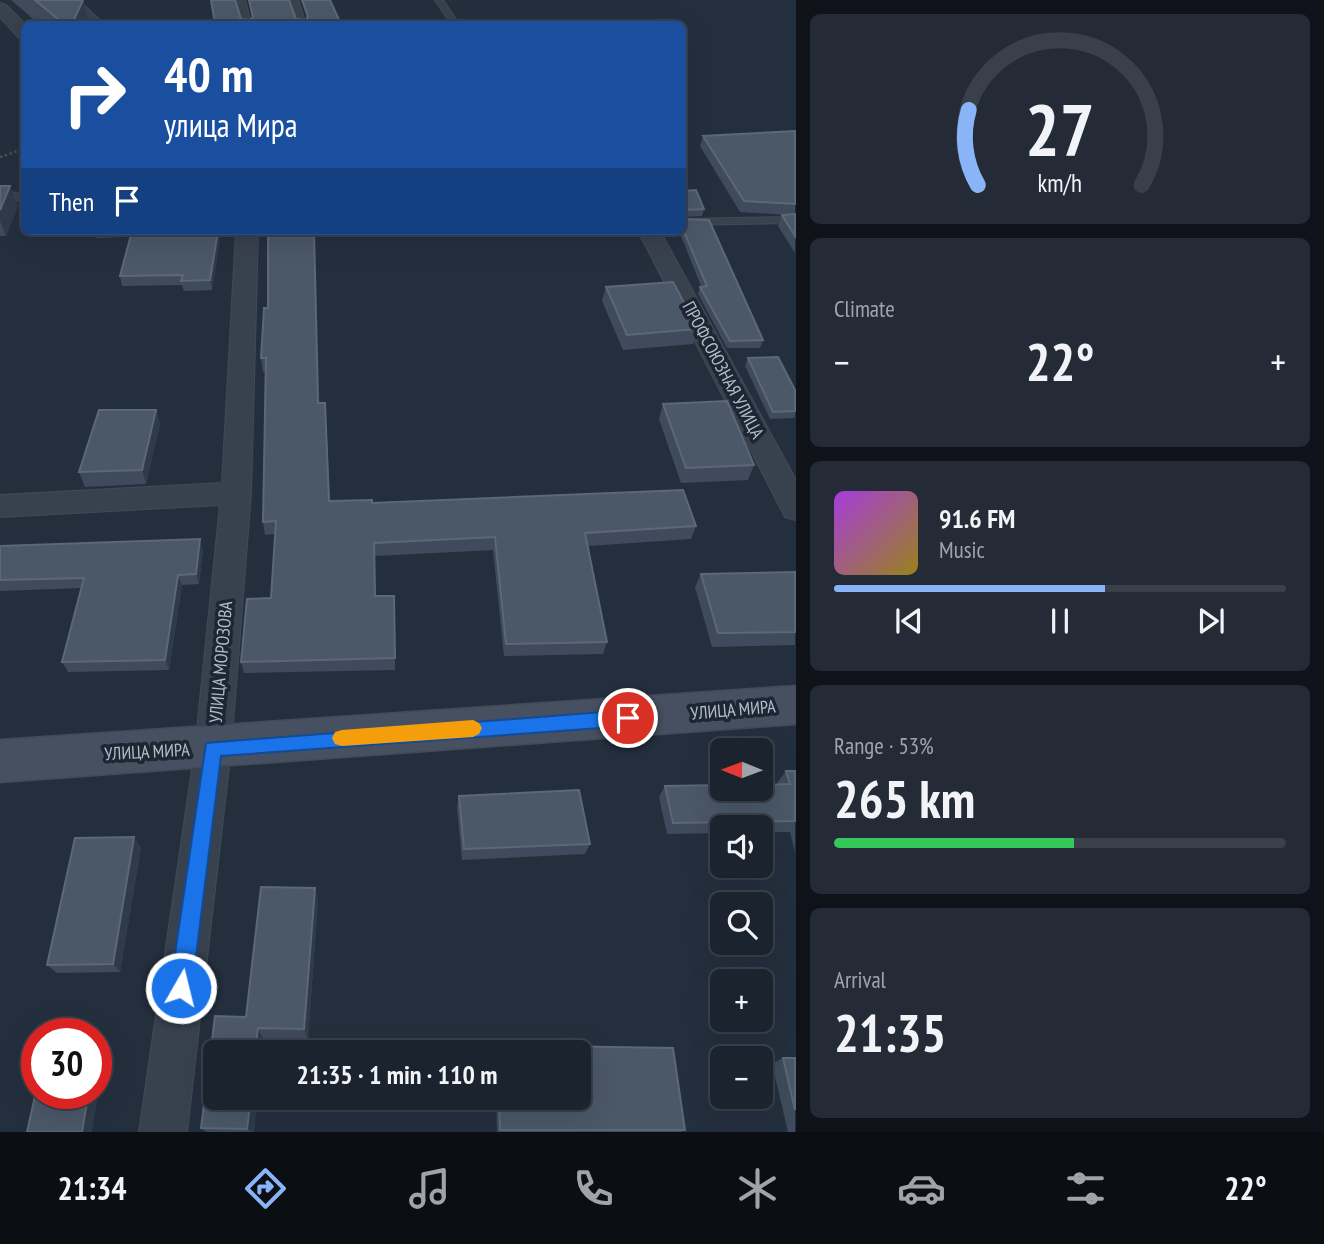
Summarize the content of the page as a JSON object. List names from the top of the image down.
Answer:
{
  "streets": {
    "street": ["ПРОФСОЮЗНАЯ УЛИЦА", "УЛИЦА МОРОЗОВА", "УЛИЦА МИРА"]
  },
  "crossings": [
    ["УЛИЦА МОРОЗОВА", "УЛИЦА МИРА"]
  ],
  "north": "left",
  "page": {
    "turn": ["40 m", "улица Мира"],
    "then": "Then",
    "tile": [
      "Climate",
      ["Range · 53%", "265 km"],
      ["Arrival", "21:35"]
    ],
    "heat": ["−", "22°", "+"],
    "song": ["91.6 FM", "Music"],
    "map_buttons": ["+", "−"],
    "limit": "30",
    "trip": "21:35 · 1 min · 110 m",
    "tabs": ["21:34", "22°"],
    "gauge": ["27", "km/h"]
  }
}
